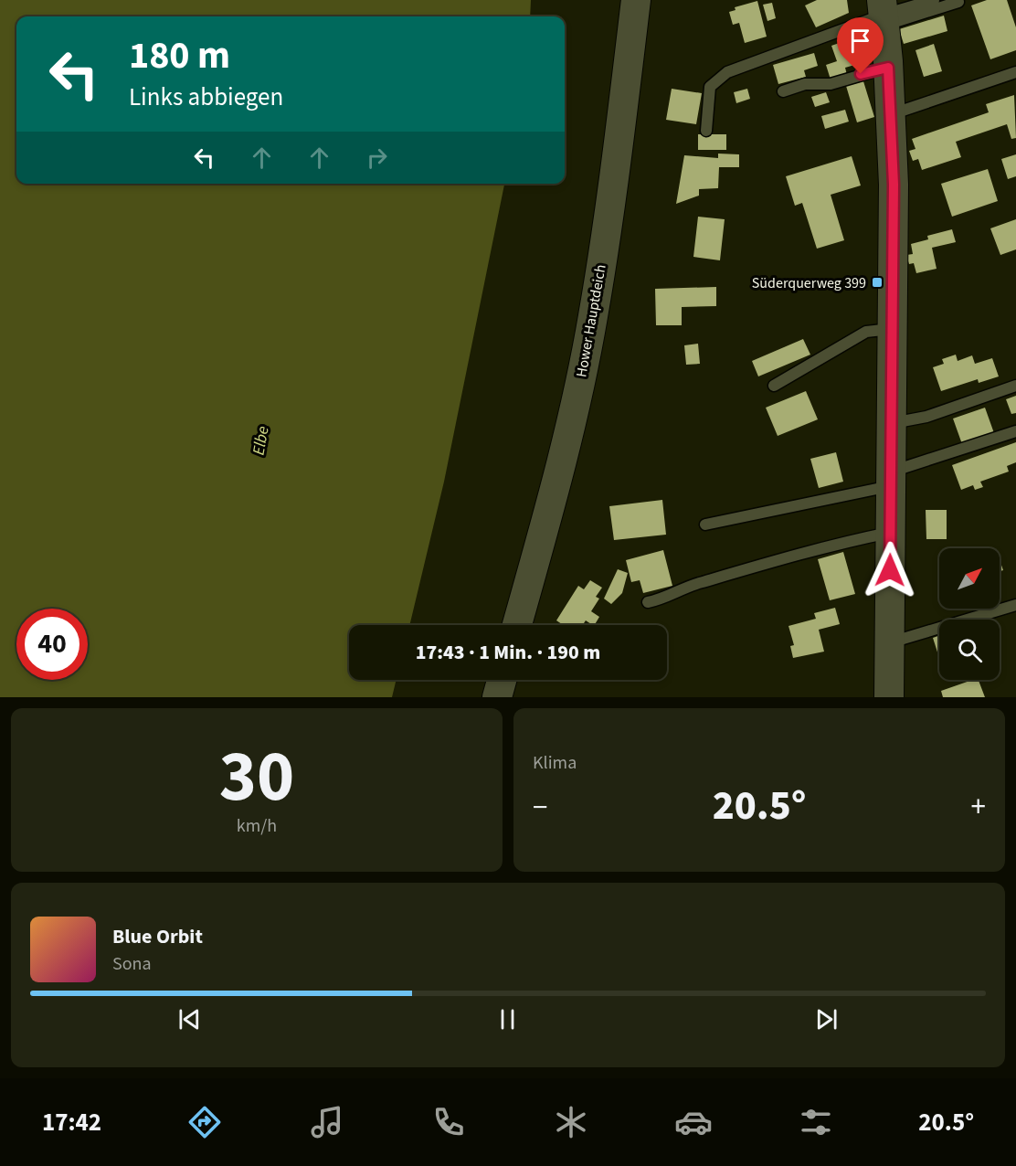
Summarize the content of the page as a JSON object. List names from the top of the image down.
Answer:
{
  "streets": {
    "street": ["Hower Hauptdeich"]
  },
  "water": ["Elbe"],
  "places": {
    "transit": ["Süderquerweg 399"]
  },
  "north": "top right",
  "page": {
    "turn": ["180 m", "Links abbiegen"],
    "limit": "40",
    "trip": "17:43 · 1 Min. · 190 m",
    "tile": [
      ["30", "km/h"],
      "Klima"
    ],
    "heat": ["−", "20.5°", "+"],
    "song": ["Blue Orbit", "Sona"],
    "tabs": ["17:42", "20.5°"]
  }
}
